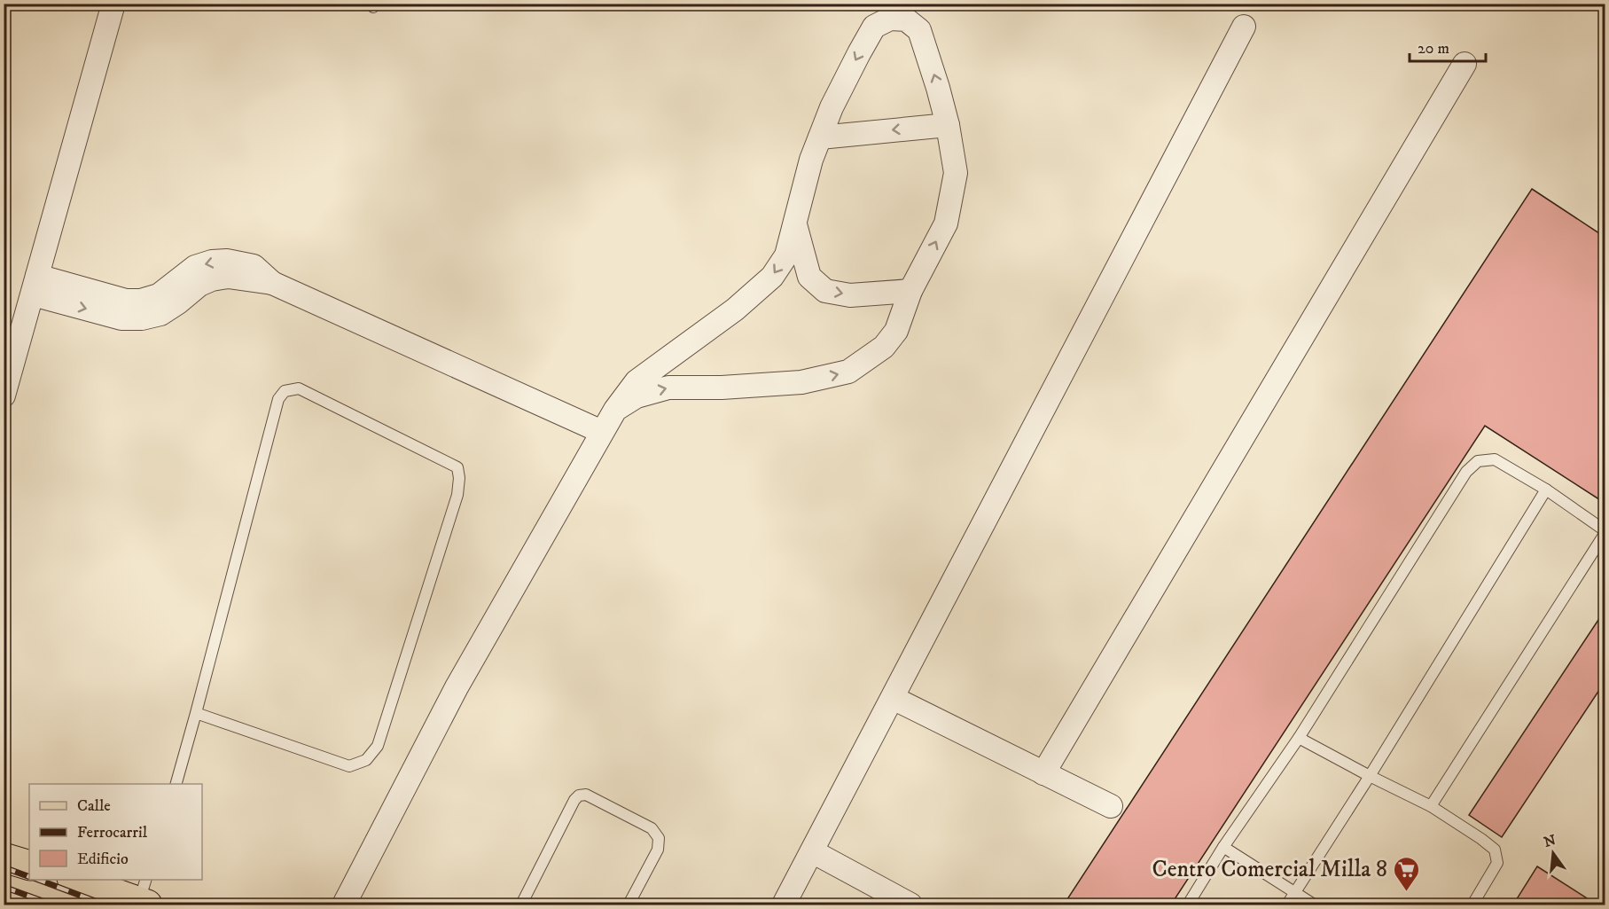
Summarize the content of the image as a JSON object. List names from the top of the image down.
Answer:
{
  "places": {
    "supermarket": ["Centro Comercial Milla 8"]
  },
  "legend": ["Calle", "Ferrocarril", "Edificio"],
  "scale_bar": "20 m",
  "north": "top"
}
